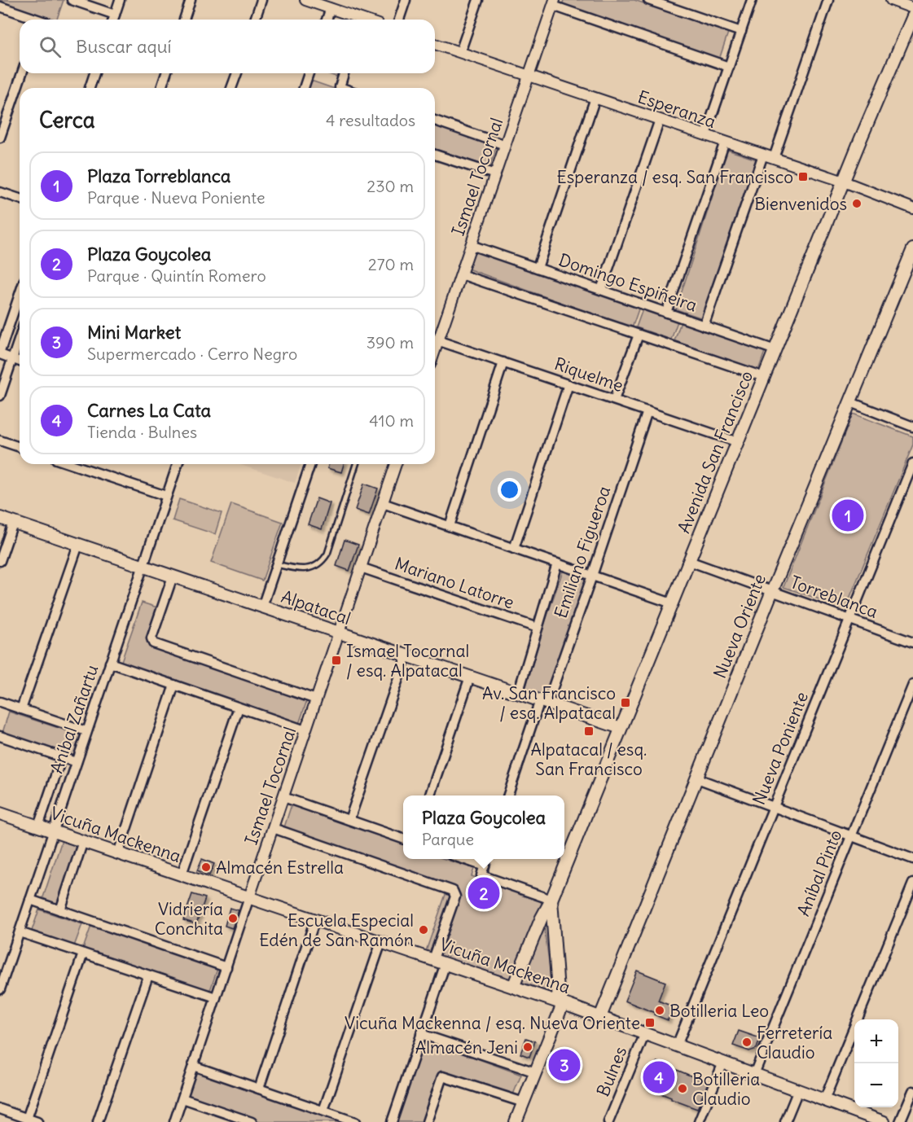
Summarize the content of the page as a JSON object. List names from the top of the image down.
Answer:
{
  "streets": {
    "main road": [
      "Avenida San Francisco",
      "Alpatacal",
      "Nueva Oriente",
      "Vicuña Mackenna"
    ],
    "street": [
      "Esperanza",
      "Ismael Tocornal",
      "Domingo Espiñeira",
      "Riquelme",
      "Emiliano Figueroa",
      "Mariano Latorre",
      "Torreblanca",
      "Aníbal Zañartu",
      "Nueva Poniente",
      "Aníbal Pinto",
      "Bulnes"
    ]
  },
  "crossings": [
    ["Esperanza", "Ismael Tocornal"],
    ["Esperanza", "Avenida San Francisco"],
    ["Ismael Tocornal", "Domingo Espiñeira"],
    ["Ismael Tocornal", "Mariano Latorre"],
    ["Ismael Tocornal", "Alpatacal"],
    ["Ismael Tocornal", "Vicuña Mackenna"],
    ["Domingo Espiñeira", "Avenida San Francisco"],
    ["Riquelme", "Avenida San Francisco"],
    ["Riquelme", "Emiliano Figueroa"],
    ["Avenida San Francisco", "Torreblanca"],
    ["Avenida San Francisco", "Alpatacal"],
    ["Avenida San Francisco", "Vicuña Mackenna"],
    ["Emiliano Figueroa", "Mariano Latorre"],
    ["Emiliano Figueroa", "Alpatacal"],
    ["Torreblanca", "Nueva Oriente"],
    ["Torreblanca", "Nueva Poniente"],
    ["Alpatacal", "Aníbal Zañartu"],
    ["Nueva Oriente", "Vicuña Mackenna"],
    ["Aníbal Zañartu", "Vicuña Mackenna"],
    ["Nueva Poniente", "Vicuña Mackenna"],
    ["Vicuña Mackenna", "Aníbal Pinto"],
    ["Vicuña Mackenna", "Bulnes"]
  ],
  "places": {
    "transit": [
      "Esperanza / esq. San Francisco",
      "Ismael Tocornal / esq. Alpatacal",
      "Av. San Francisco / esq. Alpatacal",
      "Alpatacal / esq. San Francisco",
      "Vicuña Mackenna / esq. Nueva Oriente"
    ],
    "other": [
      "Bienvenidos",
      "Almacén Estrella",
      "Vidriería Conchita",
      "Escuela Especial Edén de San Ramón",
      "Botilleria Leo",
      "Ferretería Claudio",
      "Almacén Jeni",
      "Botilleria Claudio"
    ]
  },
  "page": {
    "search": "Buscar aquí",
    "heading": ["Cerca", "4 resultados"],
    "list": [
      {
        "mark": "1",
        "name": "Plaza Torreblanca",
        "note": "Parque · Nueva Poniente",
        "value": "230 m"
      },
      {
        "mark": "2",
        "name": "Plaza Goycolea",
        "note": "Parque · Quintín Romero",
        "value": "270 m"
      },
      {
        "mark": "3",
        "name": "Mini Market",
        "note": "Supermercado · Cerro Negro",
        "value": "390 m"
      },
      {
        "mark": "4",
        "name": "Carnes La Cata",
        "note": "Tienda · Bulnes",
        "value": "410 m"
      }
    ],
    "pins": [
      "1",
      "2",
      "3",
      "4"
    ],
    "popup": ["Plaza Goycolea", "Parque"],
    "map_buttons": ["+", "−"]
  }
}
